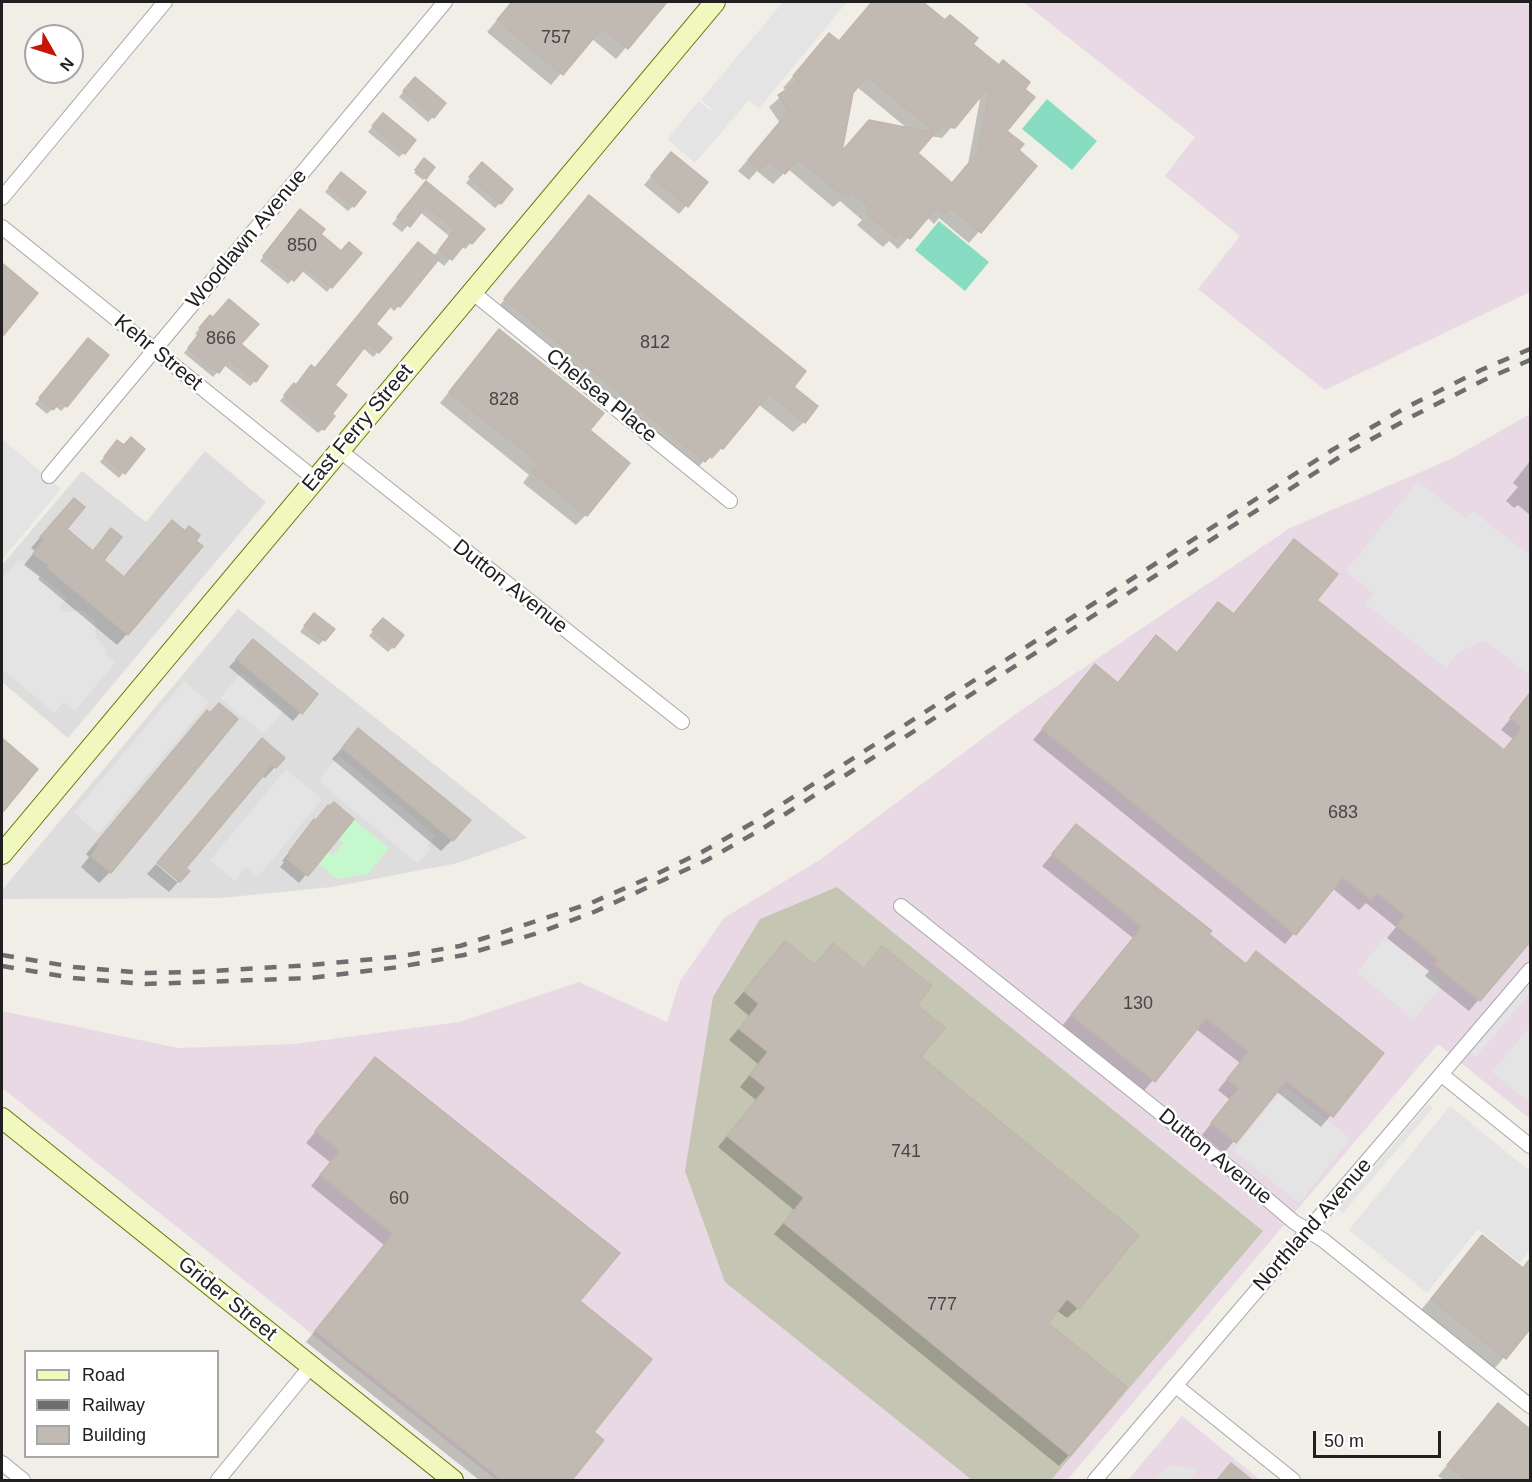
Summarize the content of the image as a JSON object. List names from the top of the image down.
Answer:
{
  "streets": {
    "street": [
      "Woodlawn Avenue",
      "Kehr Street",
      "Chelsea Place",
      "East Ferry Street",
      "Dutton Avenue",
      "Northland Avenue",
      "Grider Street"
    ]
  },
  "crossings": [
    ["Woodlawn Avenue", "Kehr Street"],
    ["Kehr Street", "East Ferry Street"],
    ["Chelsea Place", "East Ferry Street"],
    ["East Ferry Street", "Dutton Avenue"],
    ["Dutton Avenue", "Northland Avenue"]
  ],
  "house_numbers": [
    "757",
    "850",
    "866",
    "812",
    "828",
    "683",
    "130",
    "741",
    "60",
    "777"
  ],
  "legend": ["Road", "Railway", "Building"],
  "scale_bar": "50 m",
  "north": "bottom right"
}
